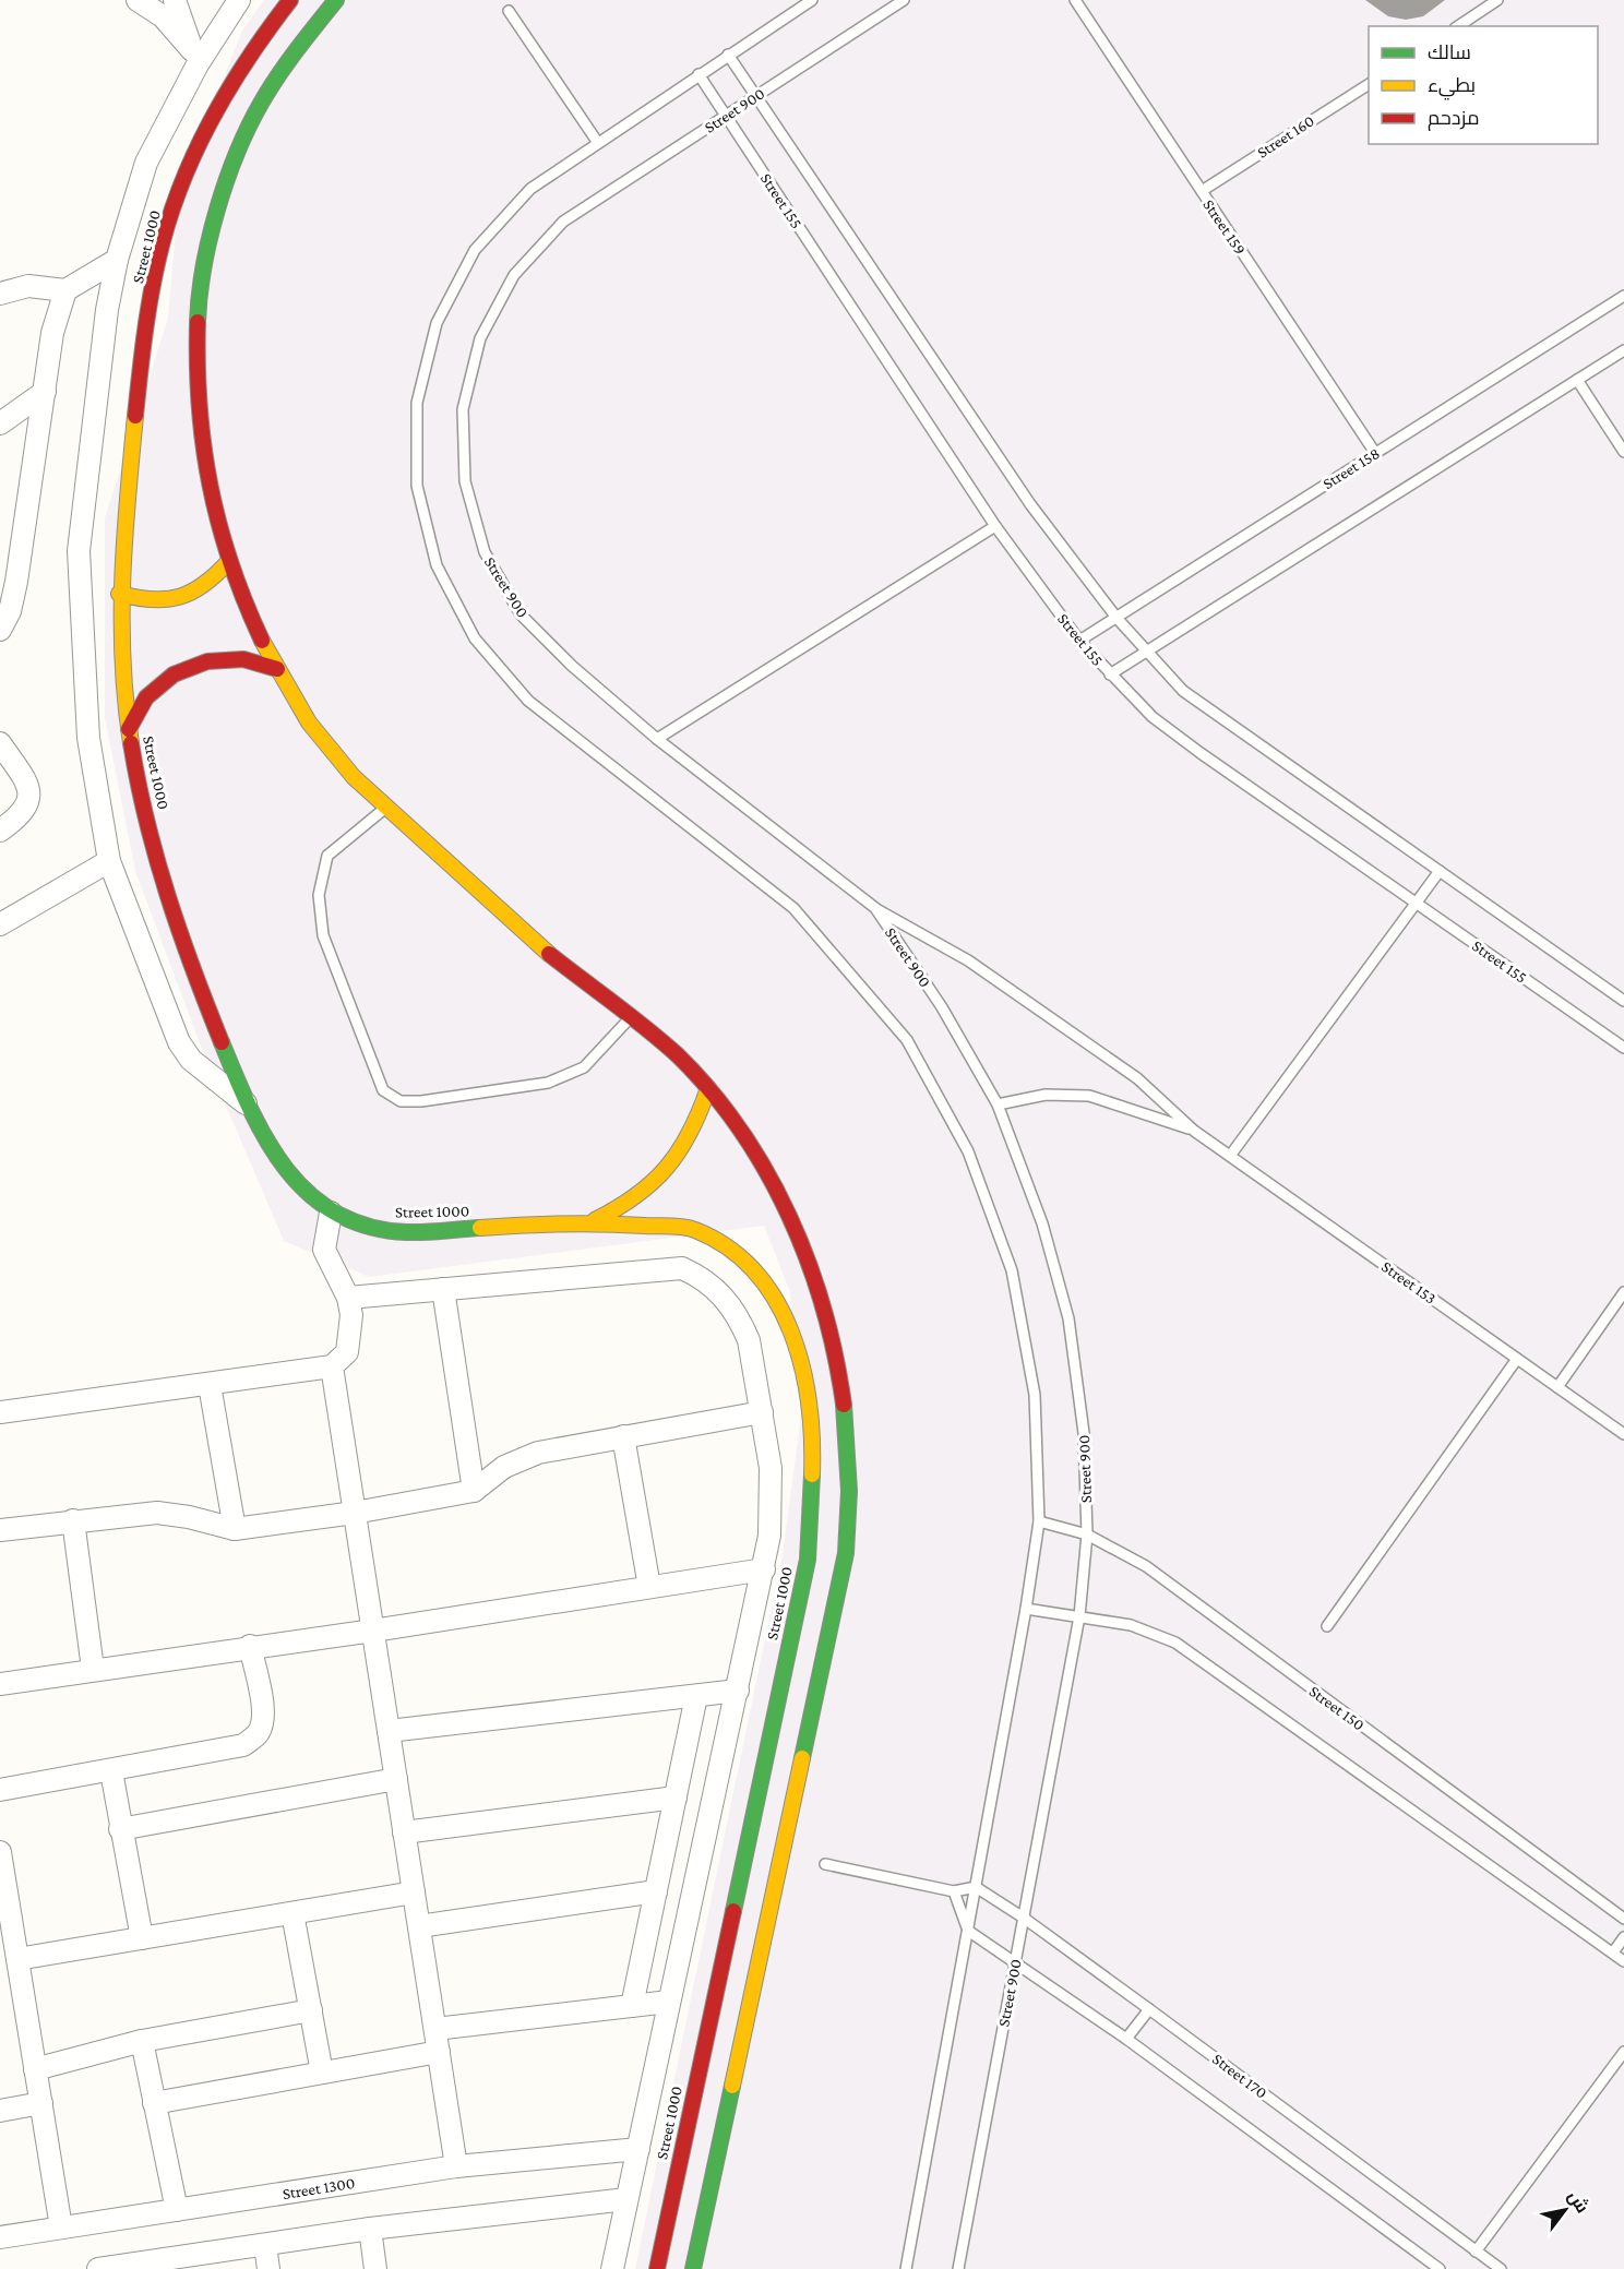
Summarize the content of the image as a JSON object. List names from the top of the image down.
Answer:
{
  "streets": {
    "street": ["Street 1000", "Street 1300"],
    "lane": [
      "Street 900",
      "Street 160",
      "Street 155",
      "Street 159",
      "Street 158",
      "Street 153",
      "Street 150",
      "Street 170"
    ]
  },
  "crossings": [
    ["Street 900", "Street 155"],
    ["Street 900", "Street 150"],
    ["Street 900", "Street 170"],
    ["Street 160", "Street 159"],
    ["Street 155", "Street 158"],
    ["Street 159", "Street 158"]
  ],
  "legend": ["سالك", "بطيء", "مزدحم"],
  "north": "top right"
}
